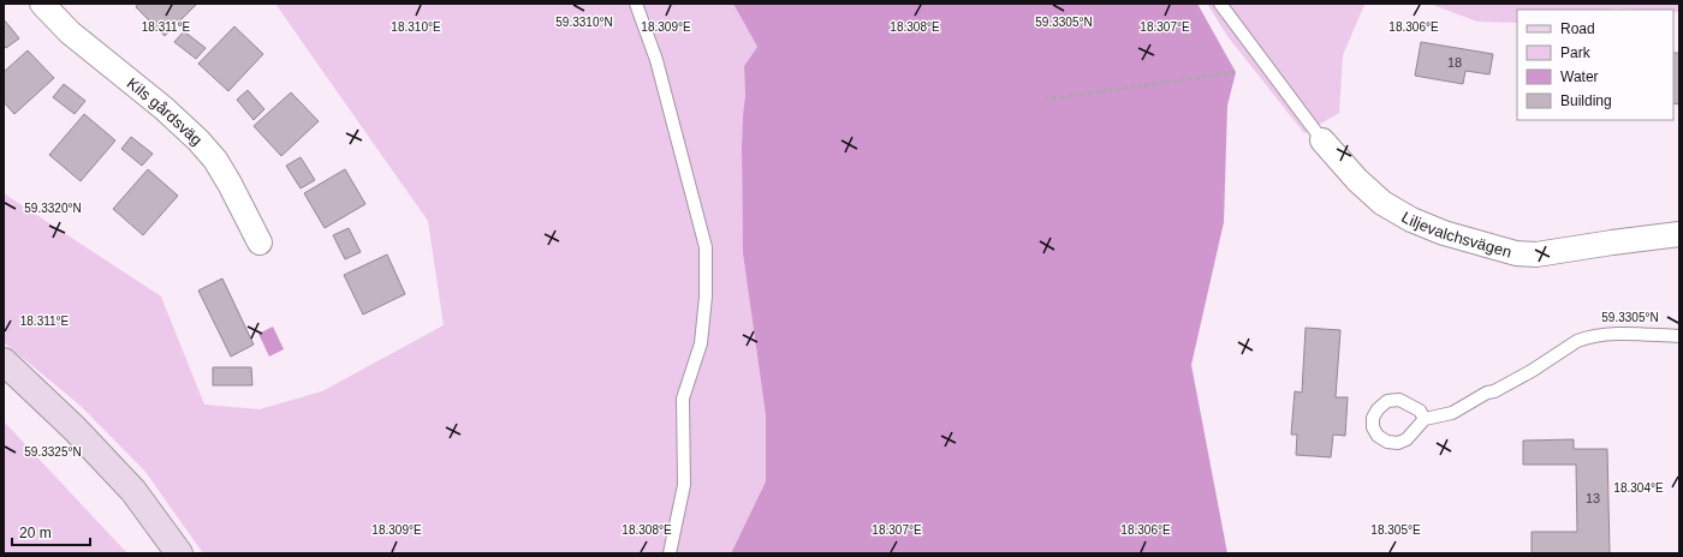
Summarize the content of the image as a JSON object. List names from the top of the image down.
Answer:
{
  "streets": {
    "street": ["Kils gårdsväg", "Liljevalchsvägen"]
  },
  "house_numbers": ["18", "13"],
  "legend": [
    "Road",
    "Park",
    "Water",
    "Building"
  ],
  "scale_bar": "20 m",
  "coordinates": [
    "59.3310°N",
    "59.3305°N",
    "18.311°E",
    "18.310°E",
    "18.309°E",
    "18.308°E",
    "18.307°E",
    "18.306°E",
    "59.3320°N",
    "59.3325°N",
    "18.304°E",
    "18.305°E"
  ]
}
